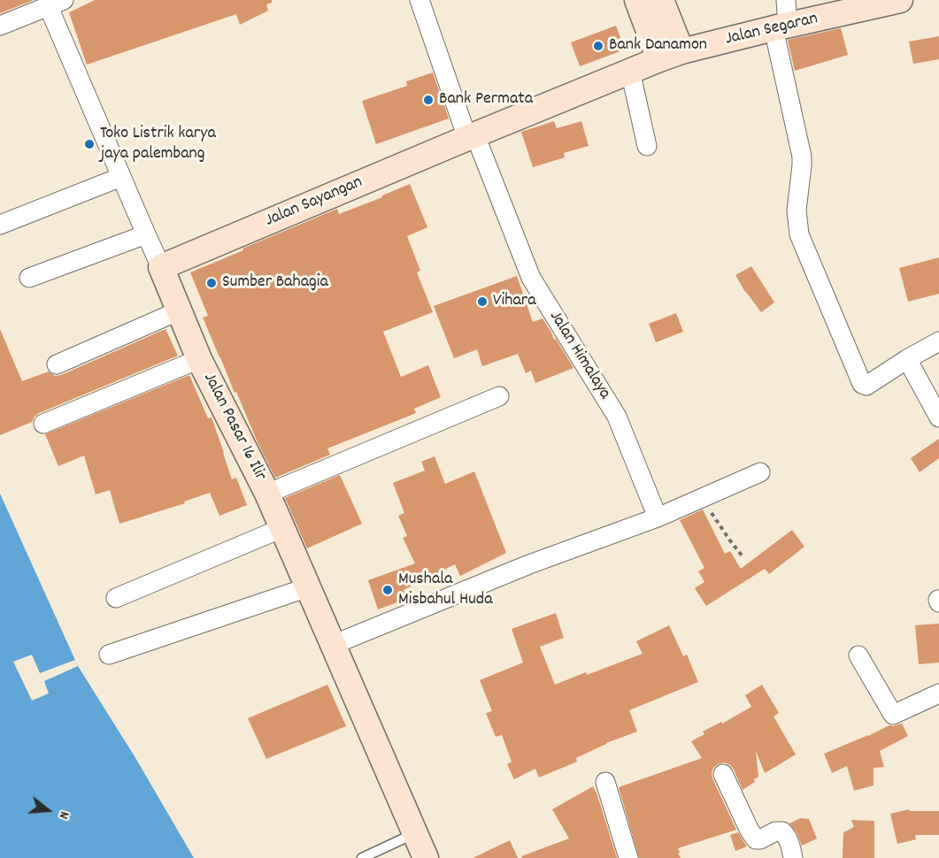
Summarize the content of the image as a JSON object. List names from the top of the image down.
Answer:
{
  "streets": {
    "street": [
      "Jalan Segaran",
      "Jalan Sayangan",
      "Jalan Himalaya",
      "Jalan Pasar 16 Ilir"
    ]
  },
  "crossings": [
    ["Jalan Segaran", "Jalan Sayangan"],
    ["Jalan Segaran", "Jalan Himalaya"],
    ["Jalan Sayangan", "Jalan Himalaya"],
    ["Jalan Sayangan", "Jalan Pasar 16 Ilir"]
  ],
  "places": [
    "Bank Danamon",
    "Bank Permata",
    "Toko Listrik karya jaya palembang",
    "Sumber Bahagia",
    "Vihara",
    "Mushala Misbahul Huda"
  ],
  "north": "right"
}
